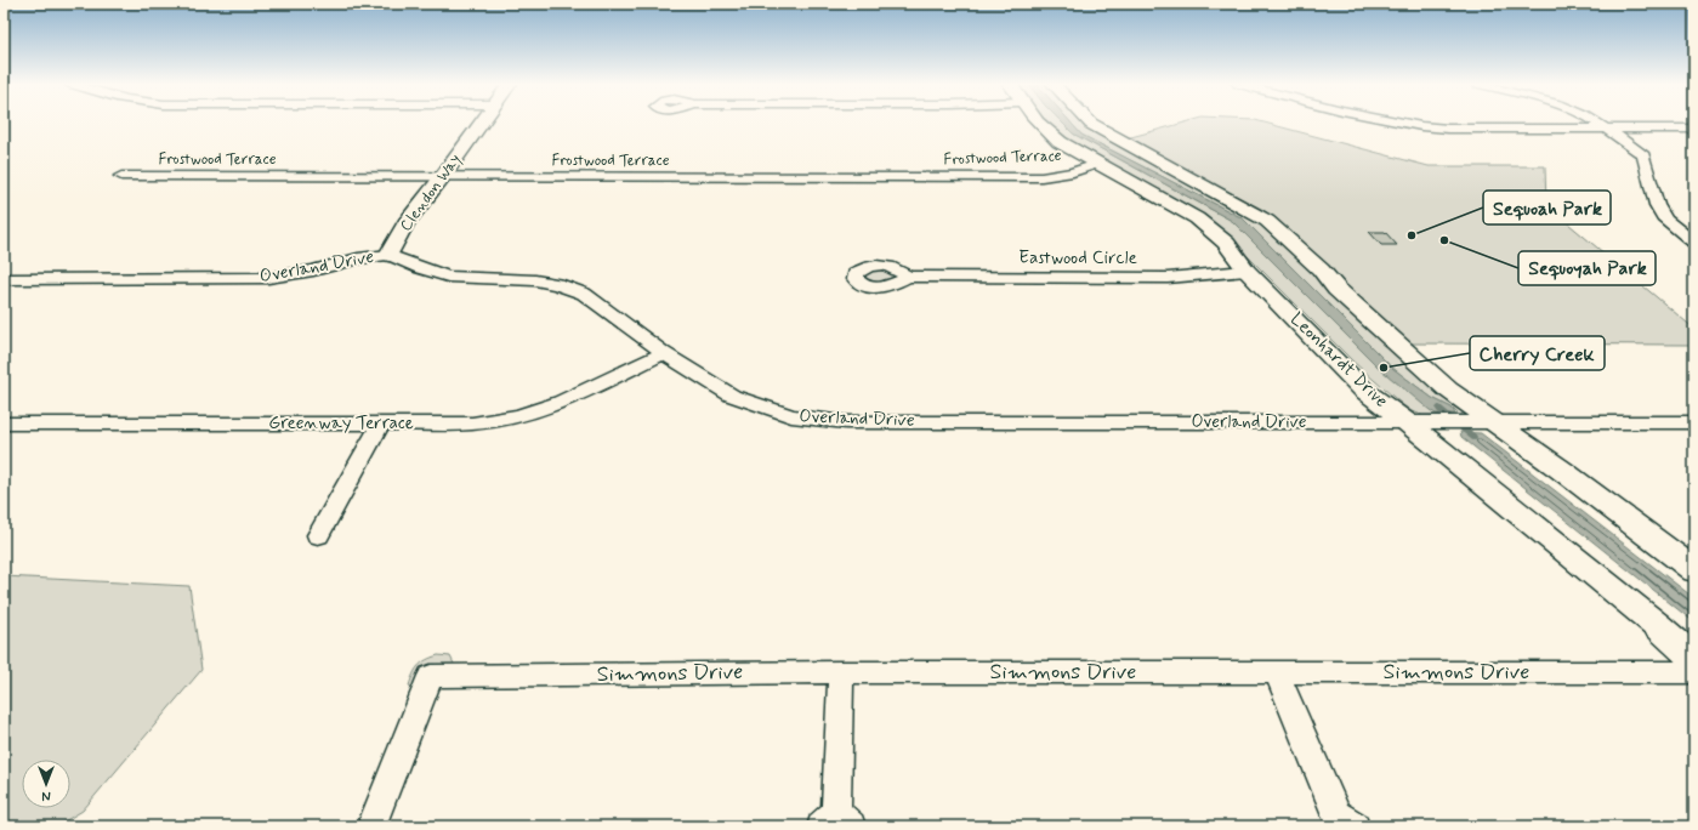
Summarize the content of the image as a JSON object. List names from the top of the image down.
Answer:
{
  "streets": {
    "street": [
      "Frostwood Terrace",
      "Clendon Way",
      "Eastwood Circle",
      "Overland Drive",
      "Leonhardt Drive",
      "Greenway Terrace",
      "Simmons Drive"
    ]
  },
  "crossings": [
    ["Frostwood Terrace", "Clendon Way"],
    ["Frostwood Terrace", "Leonhardt Drive"],
    ["Clendon Way", "Overland Drive"],
    ["Eastwood Circle", "Leonhardt Drive"],
    ["Overland Drive", "Leonhardt Drive"],
    ["Overland Drive", "Greenway Terrace"]
  ],
  "places": ["Sequoah Park", "Sequoyah Park", "Cherry Creek"],
  "north": "bottom"
}
